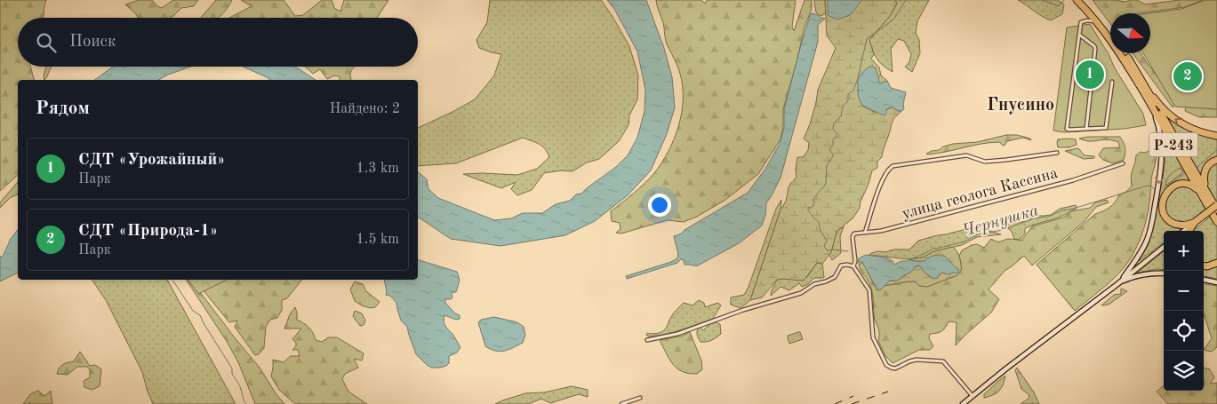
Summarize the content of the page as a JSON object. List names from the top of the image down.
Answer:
{
  "streets": {
    "highway": ["Р-243"],
    "street": ["улица геолога Кассина"]
  },
  "districts": ["Гнусино"],
  "water": ["Чернушка"],
  "north": "right",
  "page": {
    "search": "Поиск",
    "pins": ["1", "2"],
    "heading": ["Рядом", "Найдено: 2"],
    "list": [
      {
        "mark": "1",
        "name": "СДТ «Урожайный»",
        "note": "Парк",
        "value": "1.3 km"
      },
      {
        "mark": "2",
        "name": "СДТ «Природа-1»",
        "note": "Парк",
        "value": "1.5 km"
      }
    ],
    "map_buttons": ["+", "−"]
  }
}
